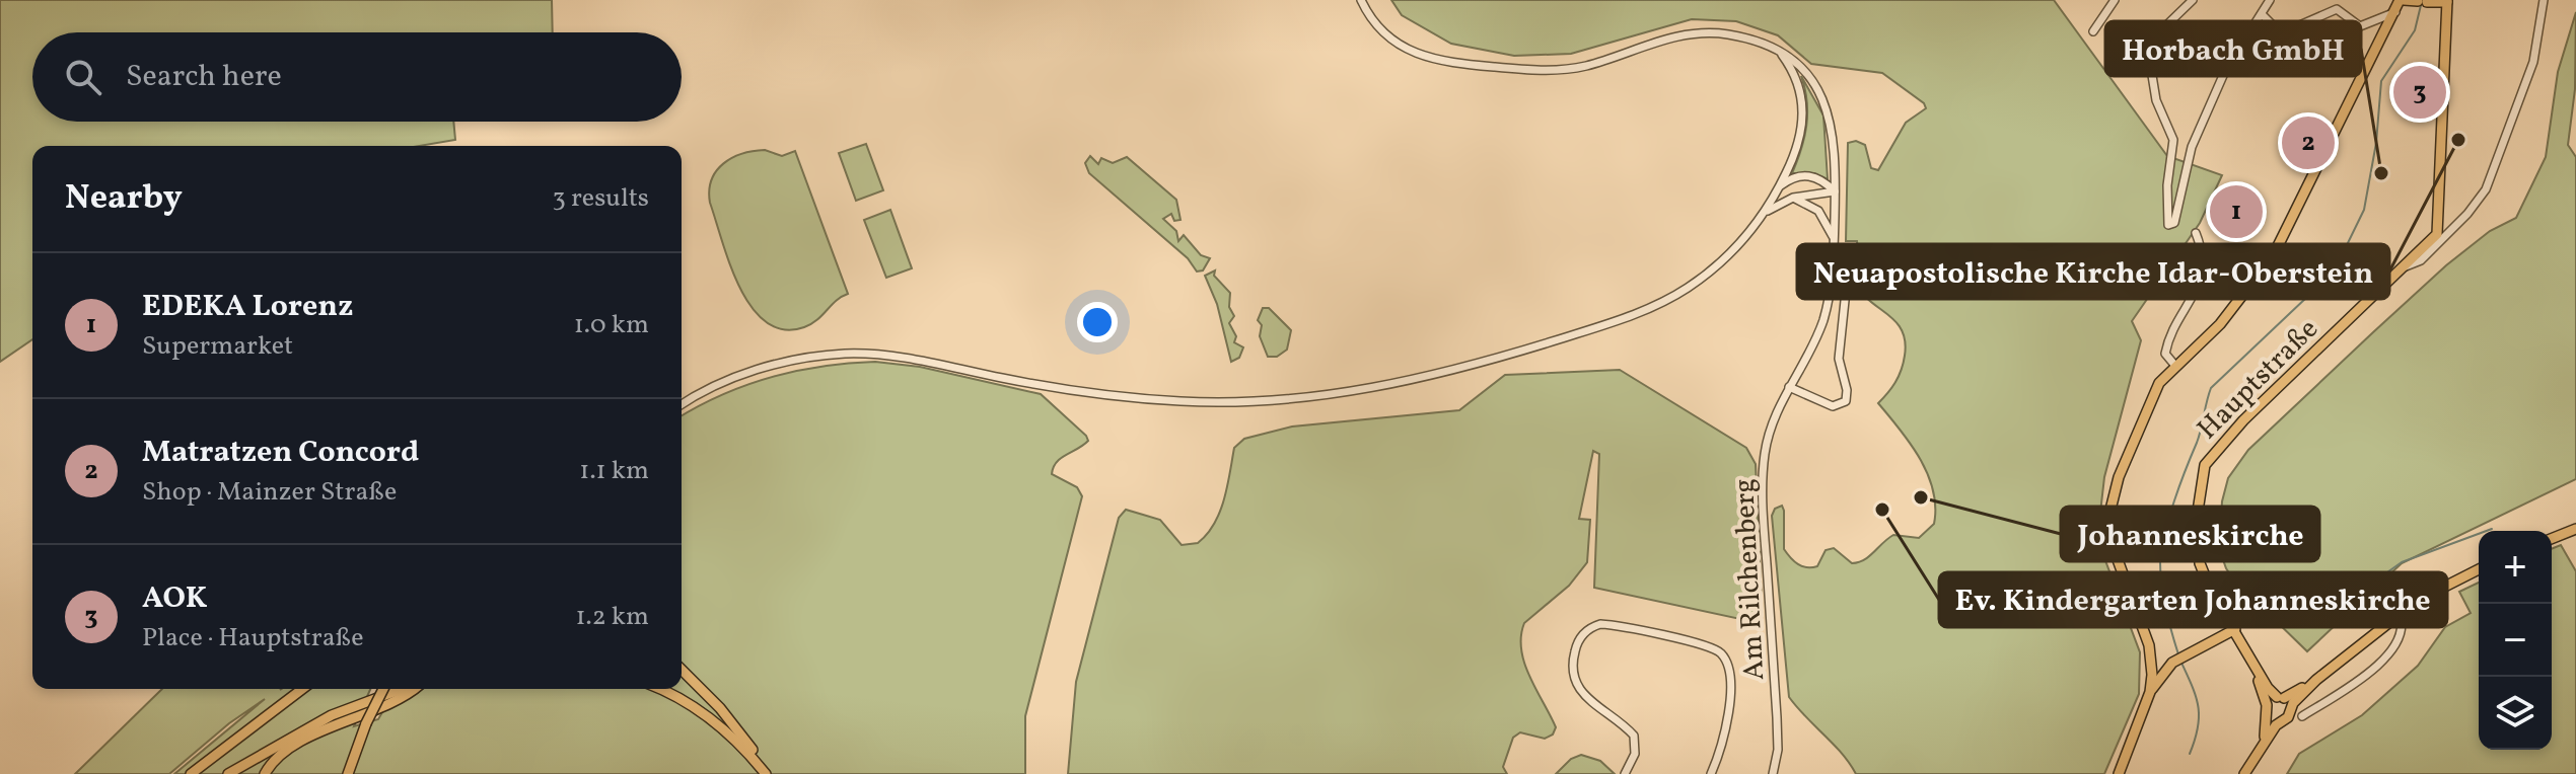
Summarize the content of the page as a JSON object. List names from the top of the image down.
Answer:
{
  "streets": {
    "main road": ["Hauptstraße"],
    "street": ["Am Rilchenberg"]
  },
  "places": [
    "Neuapostolische Kirche Idar-Oberstein",
    "Horbach GmbH",
    "Johanneskirche",
    "Ev. Kindergarten Johanneskirche"
  ],
  "page": {
    "search": "Search here",
    "pins": ["3", "2", "1"],
    "heading": ["Nearby", "3 results"],
    "list": [
      {
        "mark": "1",
        "name": "EDEKA Lorenz",
        "note": "Supermarket",
        "value": "1.0 km"
      },
      {
        "mark": "2",
        "name": "Matratzen Concord",
        "note": "Shop · Mainzer Straße",
        "value": "1.1 km"
      },
      {
        "mark": "3",
        "name": "AOK",
        "note": "Place · Hauptstraße",
        "value": "1.2 km"
      }
    ],
    "map_buttons": ["+", "−"]
  }
}
